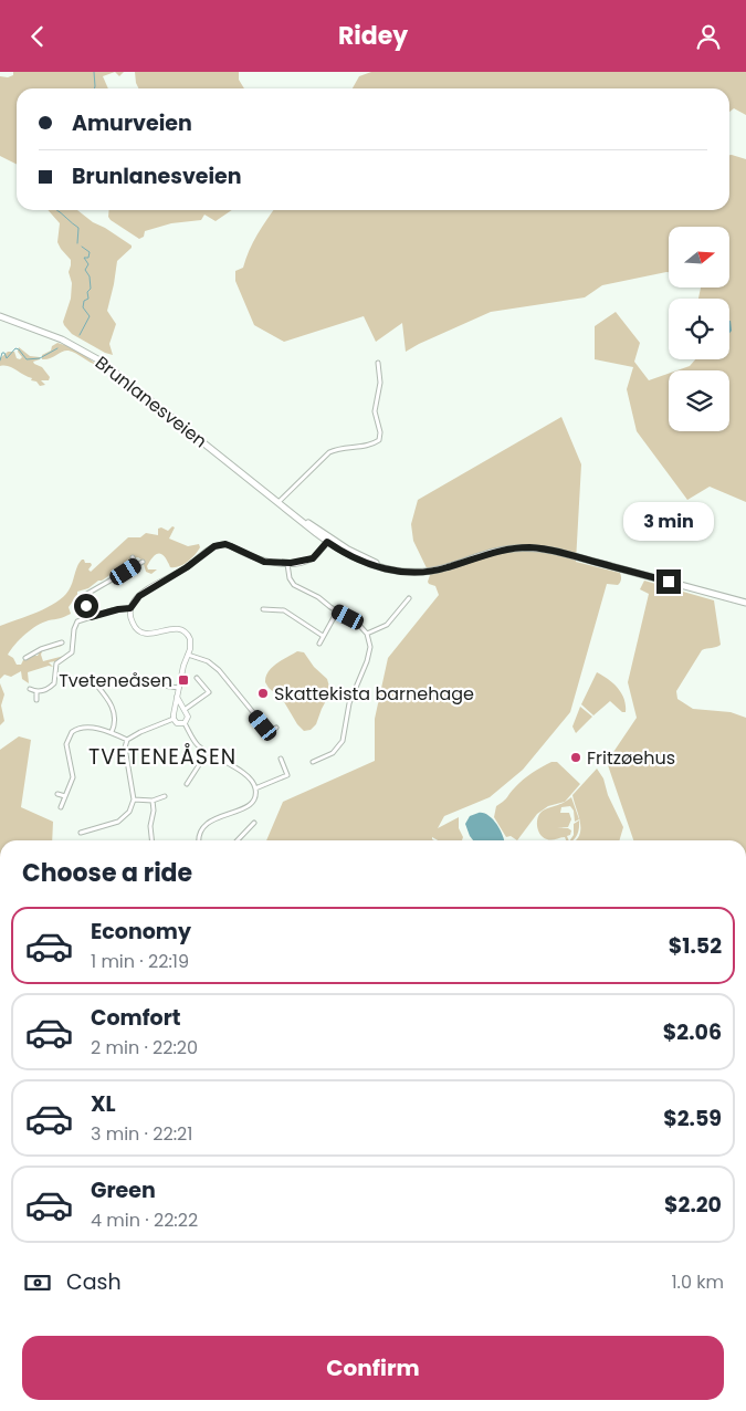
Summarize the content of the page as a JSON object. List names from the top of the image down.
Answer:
{
  "streets": {
    "main road": ["Brunlanesveien"]
  },
  "districts": ["TVETENEÅSEN"],
  "places": {
    "transit": ["Tveteneåsen"],
    "other": ["Skattekista barnehage", "Fritzøehus"]
  },
  "north": "right",
  "page": {
    "header": "Ridey",
    "banner": ["Amurveien", "Brunlanesveien"],
    "bubble": "3 min",
    "heading": "Choose a ride",
    "list": [
      {
        "name": "Economy",
        "note": "1 min · 22:19",
        "value": "$1.52"
      },
      {
        "name": "Comfort",
        "note": "2 min · 22:20",
        "value": "$2.06"
      },
      {
        "name": "XL",
        "note": "3 min · 22:21",
        "value": "$2.59"
      },
      {
        "name": "Green",
        "note": "4 min · 22:22",
        "value": "$2.20"
      }
    ],
    "pay": ["Cash", "1.0 km"],
    "buttons": "Confirm"
  }
}
